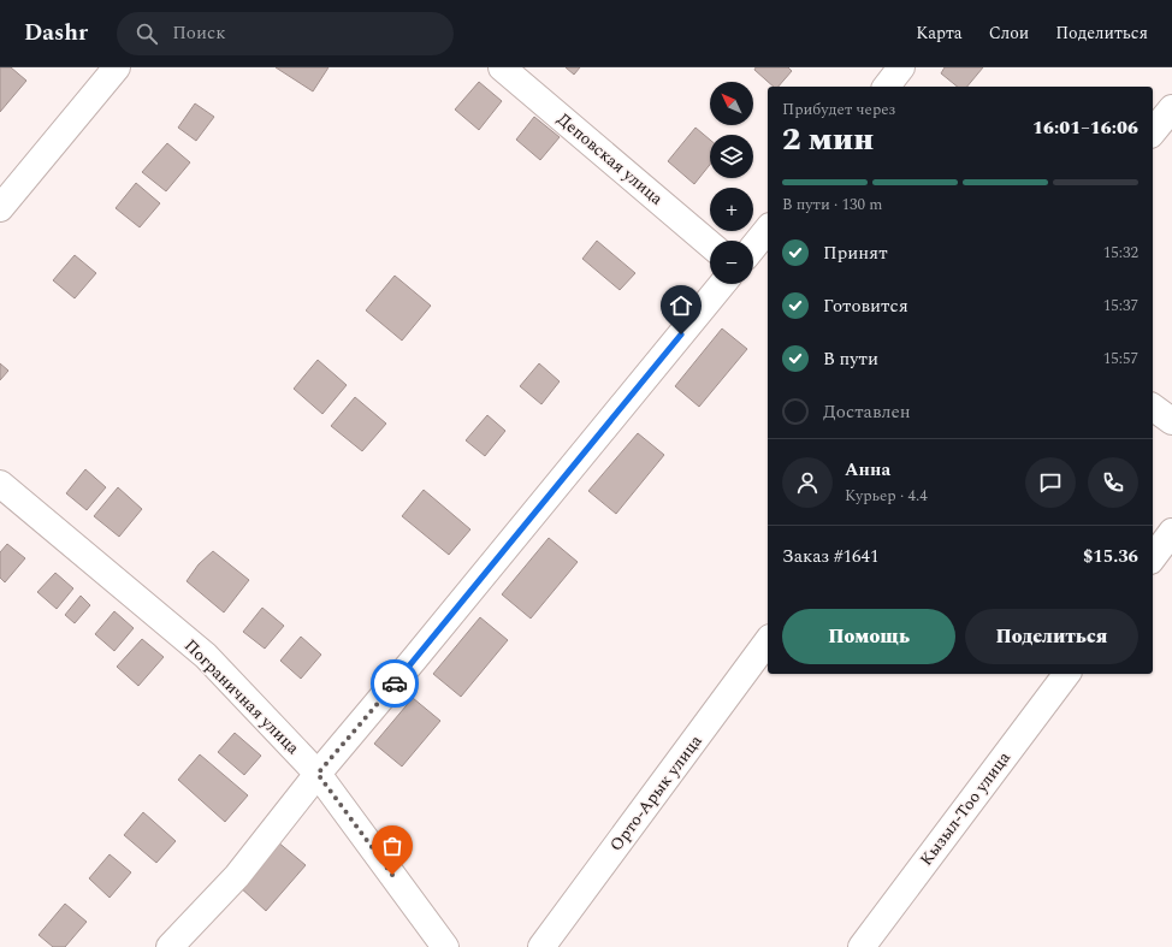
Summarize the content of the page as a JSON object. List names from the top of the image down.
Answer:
{
  "streets": {
    "street": [
      "Деповская улица",
      "Пограничная улица",
      "Орто-Арык улица",
      "Кызыл-Тоо улица"
    ]
  },
  "north": "top left",
  "page": {
    "header": "Dashr",
    "search": "Поиск",
    "nav": ["Карта", "Слои", "Поделиться"],
    "map_buttons": ["+", "−"],
    "heading": ["2 мин", "Прибудет через", "16:01–16:06"],
    "panel": [
      "Анна",
      "Курьер · 4.4",
      "Заказ #1641",
      "$15.36"
    ],
    "bar": "В пути · 130 m",
    "list": [
      ["Принят", "15:32"],
      ["Готовится", "15:37"],
      ["В пути", "15:57"],
      "Доставлен"
    ],
    "buttons": ["Помощь", "Поделиться"]
  }
}
